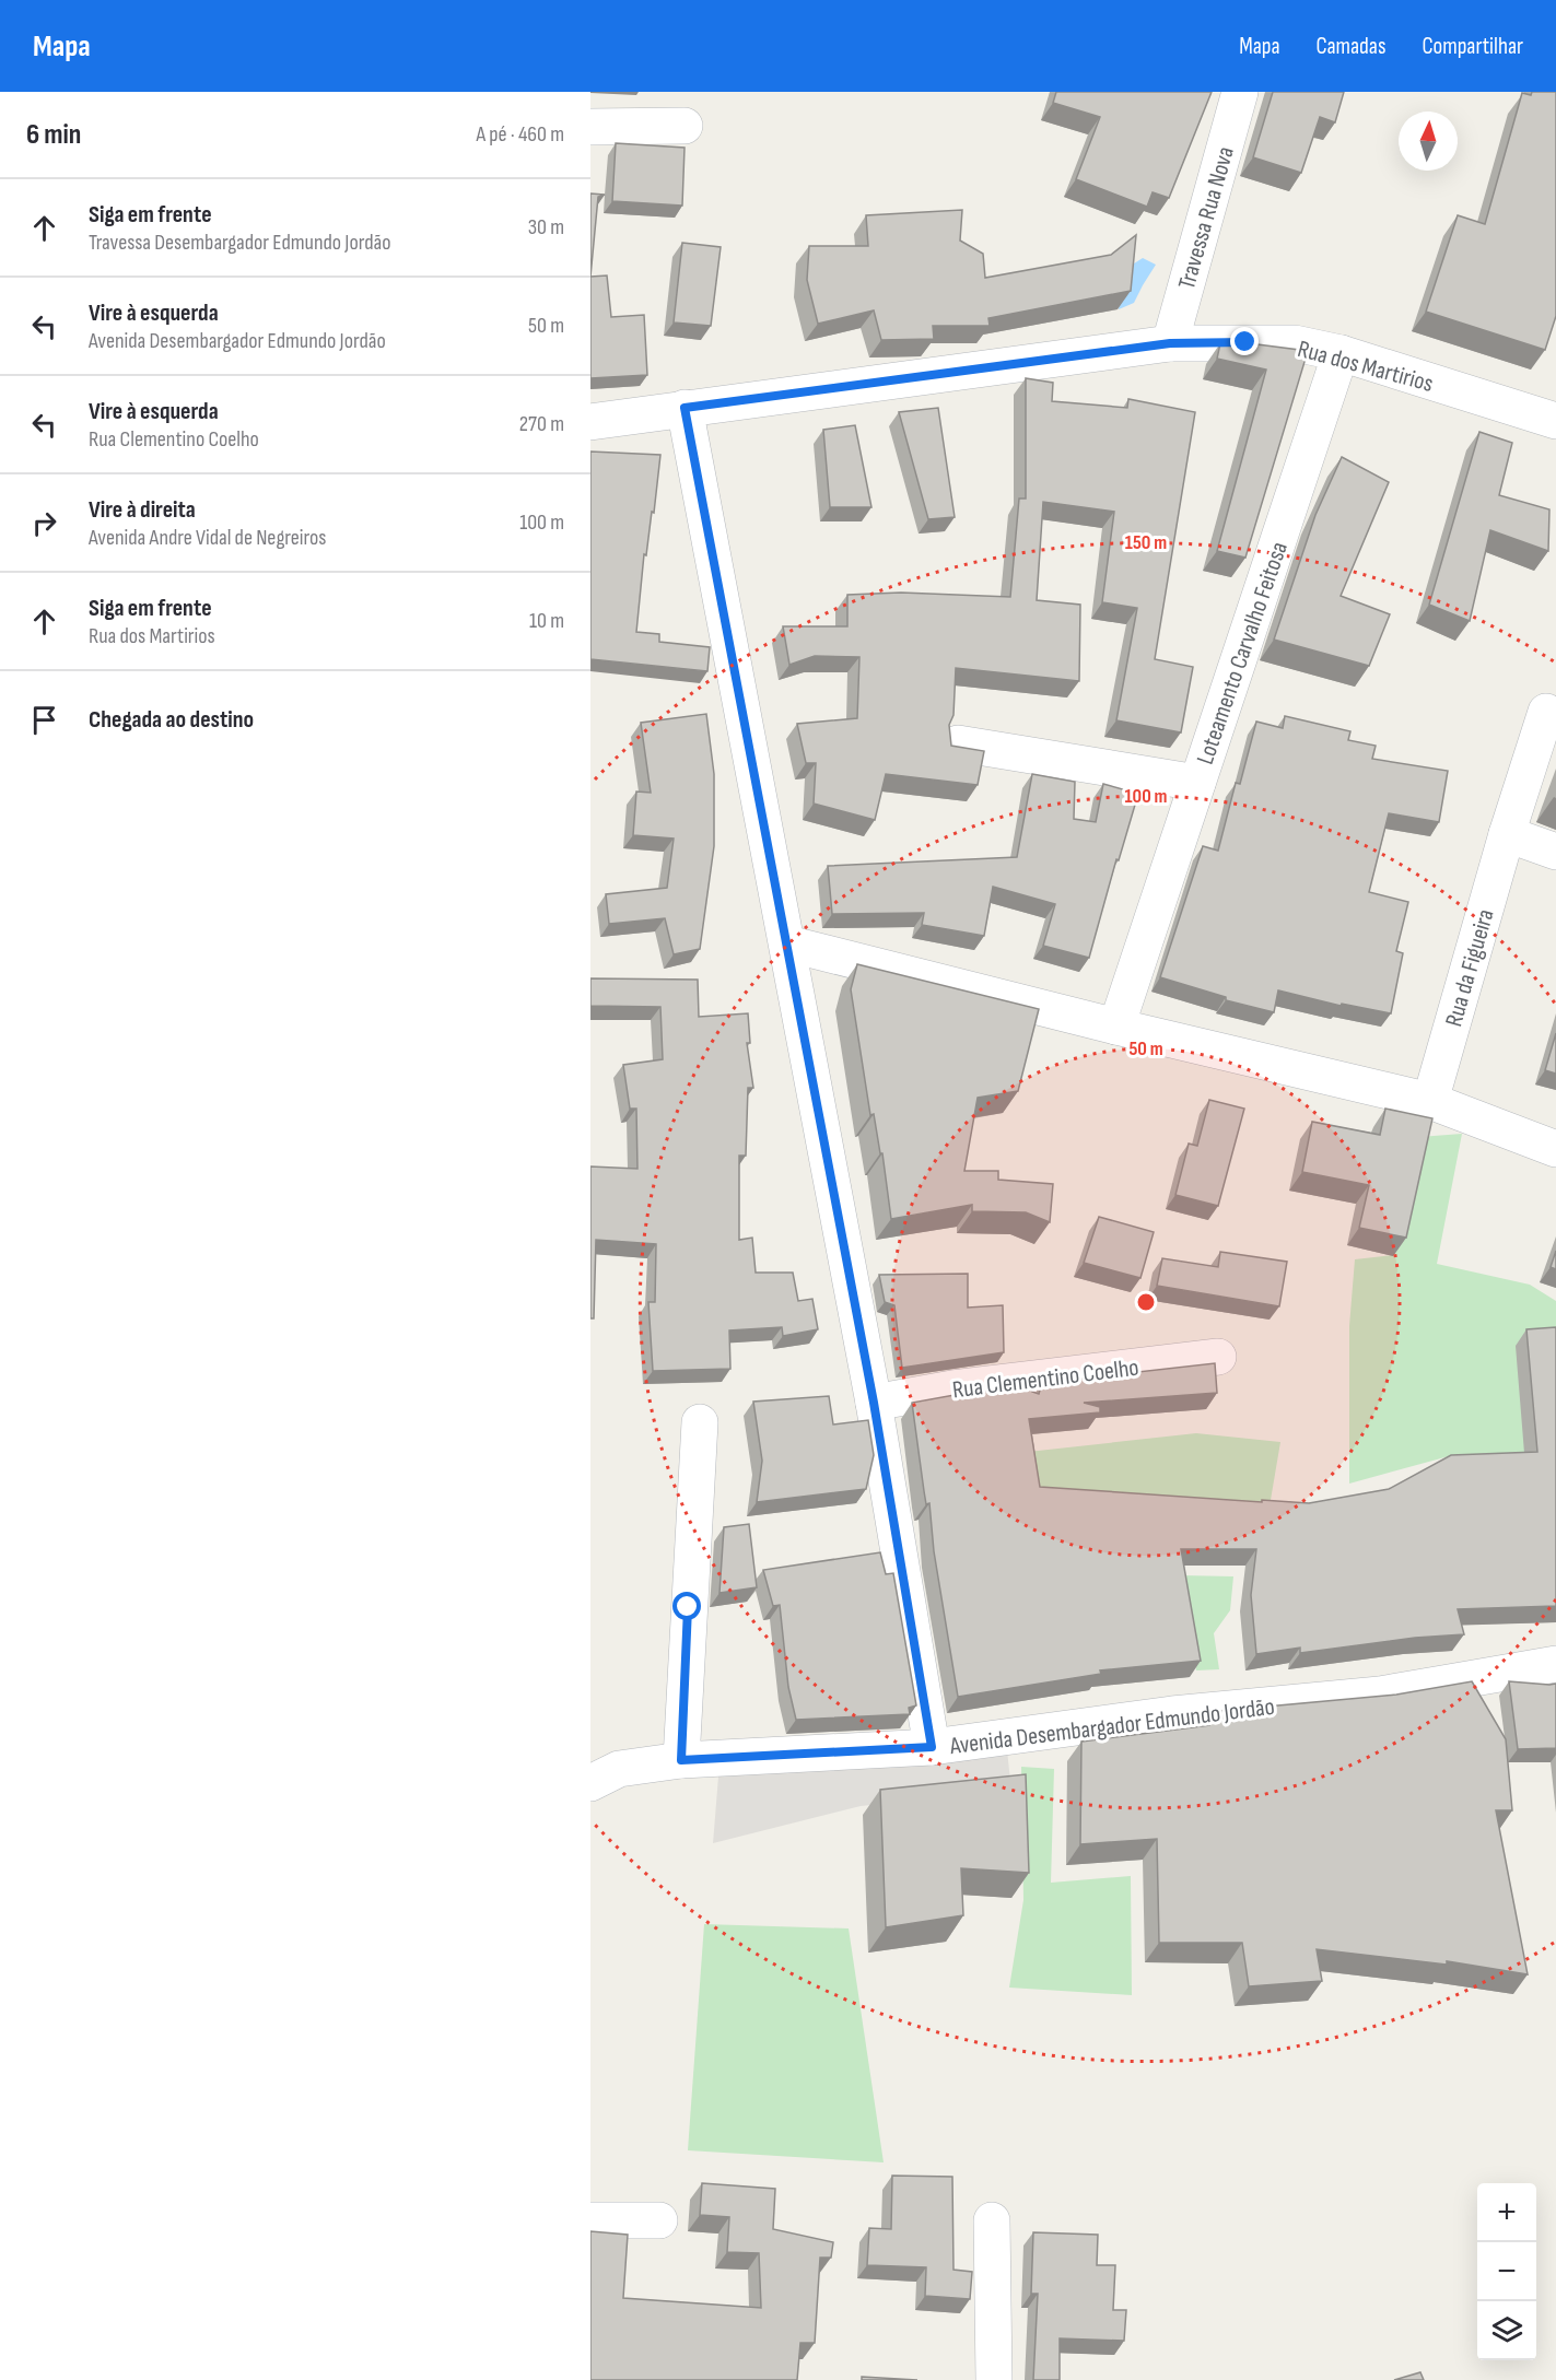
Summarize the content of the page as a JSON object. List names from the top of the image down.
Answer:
{
  "streets": {
    "street": [
      "Travessa Rua Nova",
      "Rua dos Martirios",
      "Loteamento Carvalho Feitosa",
      "Rua da Figueira",
      "Rua Clementino Coelho",
      "Avenida Desembargador Edmundo Jordão"
    ]
  },
  "crossings": [
    ["Travessa Rua Nova", "Rua dos Martirios"],
    ["Rua dos Martirios", "Loteamento Carvalho Feitosa"]
  ],
  "north": "top",
  "page": {
    "header": "Mapa",
    "nav": ["Mapa", "Camadas", "Compartilhar"],
    "heading": ["6 min", "A pé · 460 m"],
    "list": [
      ["Siga em frente", "Travessa Desembargador Edmundo Jordão", "30 m"],
      ["Vire à esquerda", "Avenida Desembargador Edmundo Jordão", "50 m"],
      ["Vire à esquerda", "Rua Clementino Coelho", "270 m"],
      ["Vire à direita", "Avenida Andre Vidal de Negreiros", "100 m"],
      ["Siga em frente", "Rua dos Martirios", "10 m"],
      "Chegada ao destino"
    ],
    "map_buttons": ["+", "−"]
  },
  "rings": ["150 m", "100 m", "50 m"]
}
